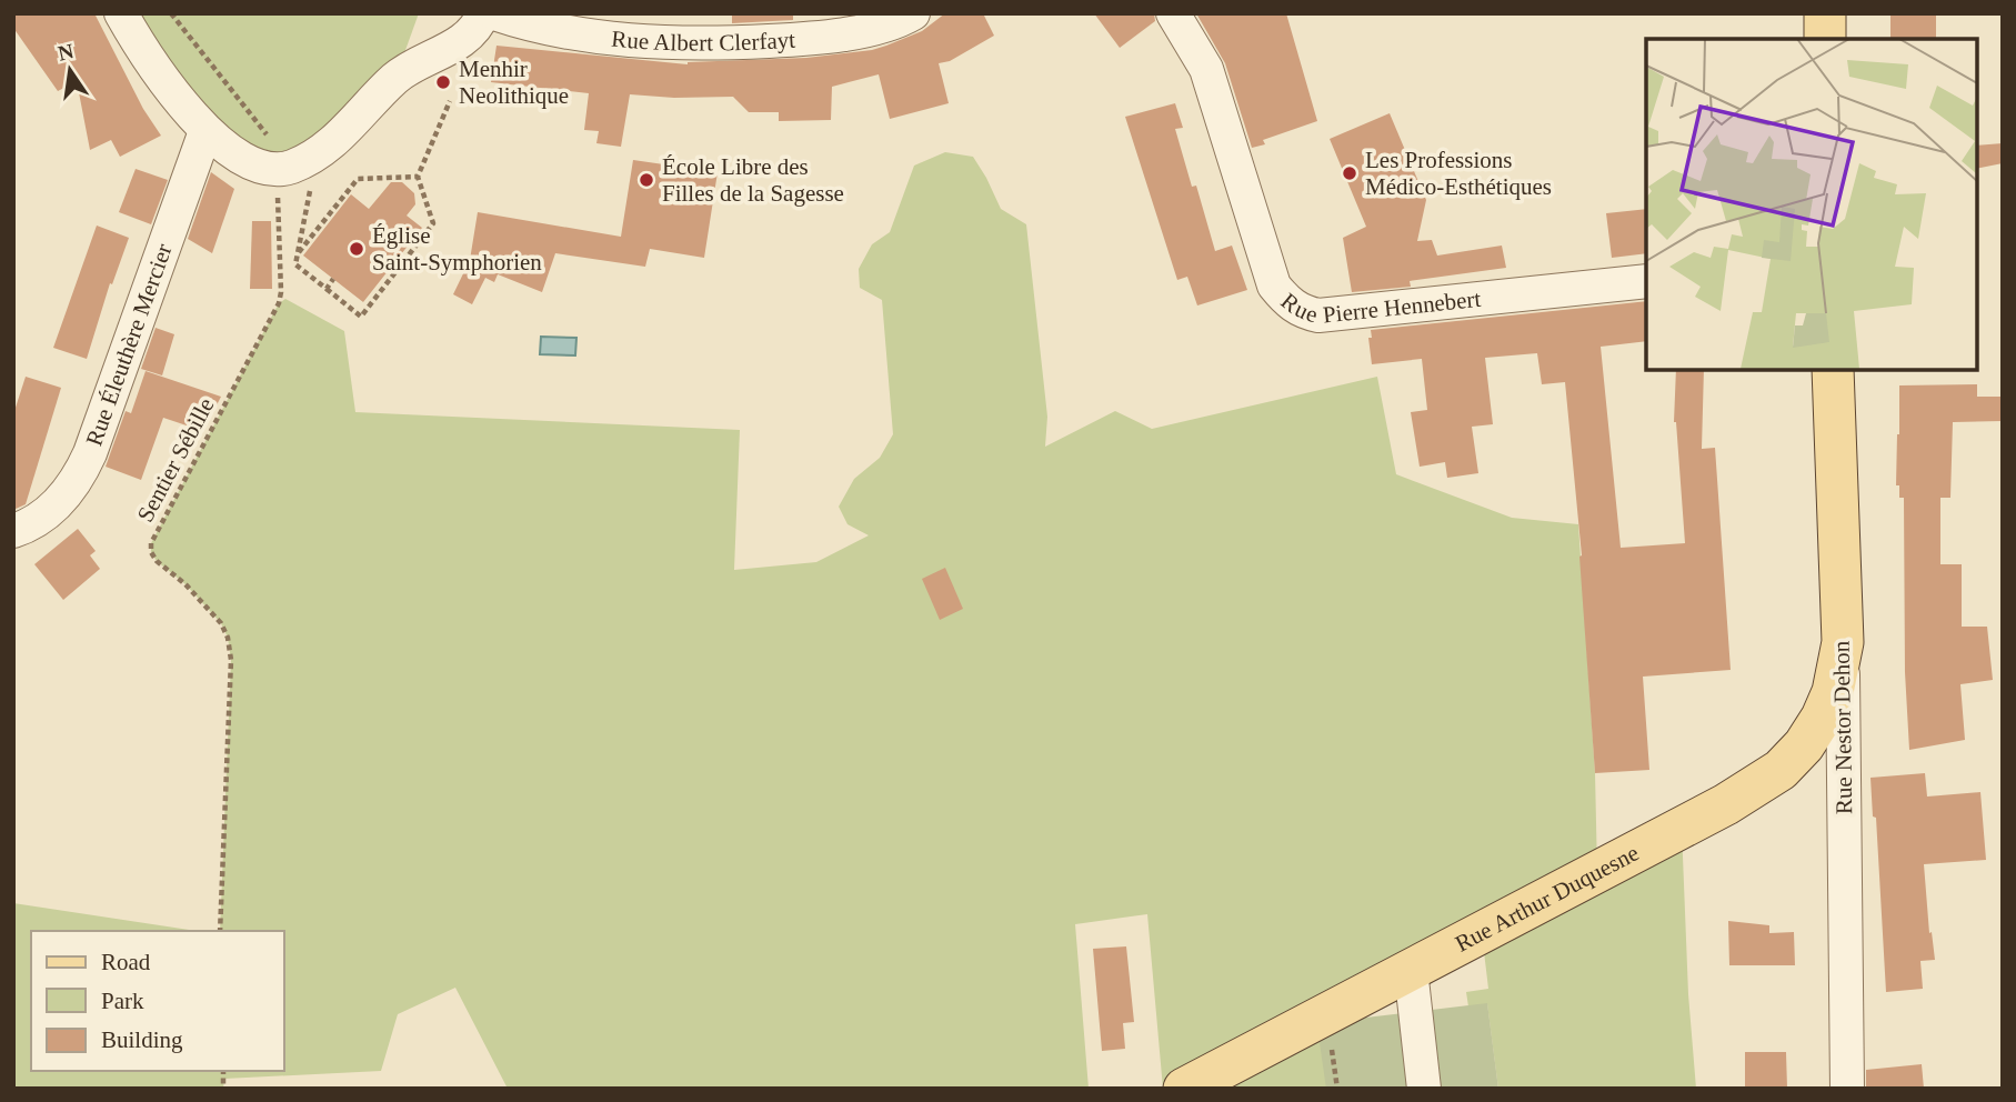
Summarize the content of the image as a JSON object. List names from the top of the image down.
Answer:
{
  "streets": {
    "main road": ["Rue Nestor Dehon", "Rue Arthur Duquesne"],
    "street": ["Rue Albert Clerfayt", "Rue Pierre Hennebert", "Rue Éleuthère Mercier"],
    "path": ["Sentier Sébille"]
  },
  "crossings": [
    ["Rue Nestor Dehon", "Rue Arthur Duquesne"]
  ],
  "places": [
    "Menhir Neolithique",
    "Les Professions Médico-Esthétiques",
    "École Libre des Filles de la Sagesse",
    "Église Saint-Symphorien"
  ],
  "legend": ["Road", "Park", "Building"],
  "north": "top"
}
